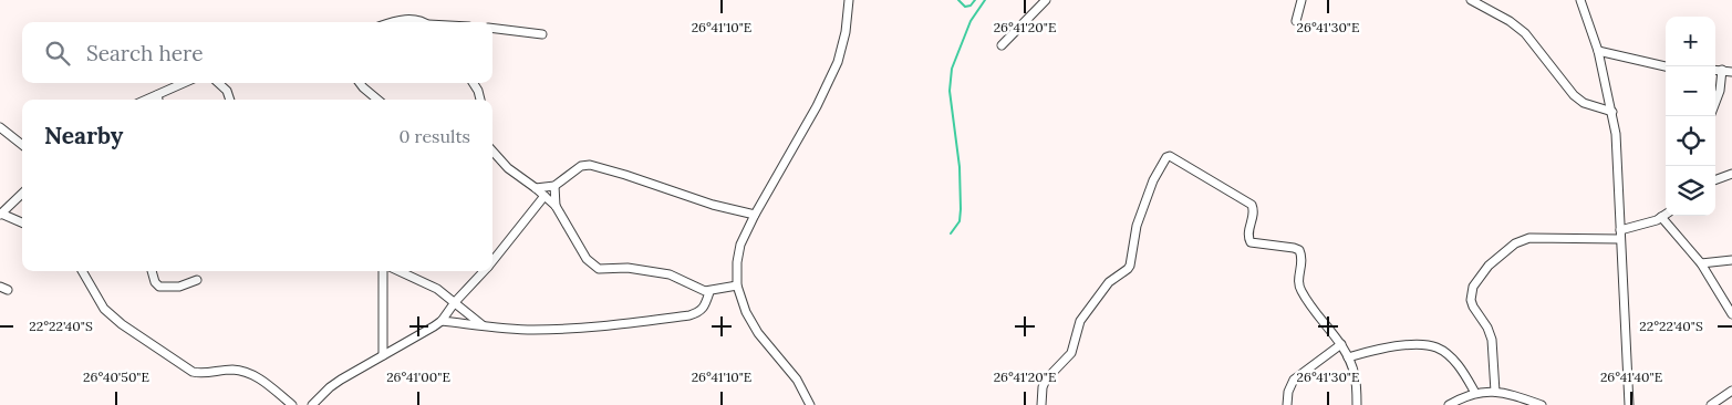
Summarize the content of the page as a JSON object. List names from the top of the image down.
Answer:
{
  "page": {
    "map_buttons": ["+", "−"],
    "search": "Search here",
    "heading": ["Nearby", "0 results"]
  },
  "coordinates": [
    "26°41'10\"E",
    "26°41'20\"E",
    "26°41'30\"E",
    "22°22'40\"S",
    "26°40'50\"E",
    "26°41'00\"E",
    "26°41'40\"E"
  ]
}
